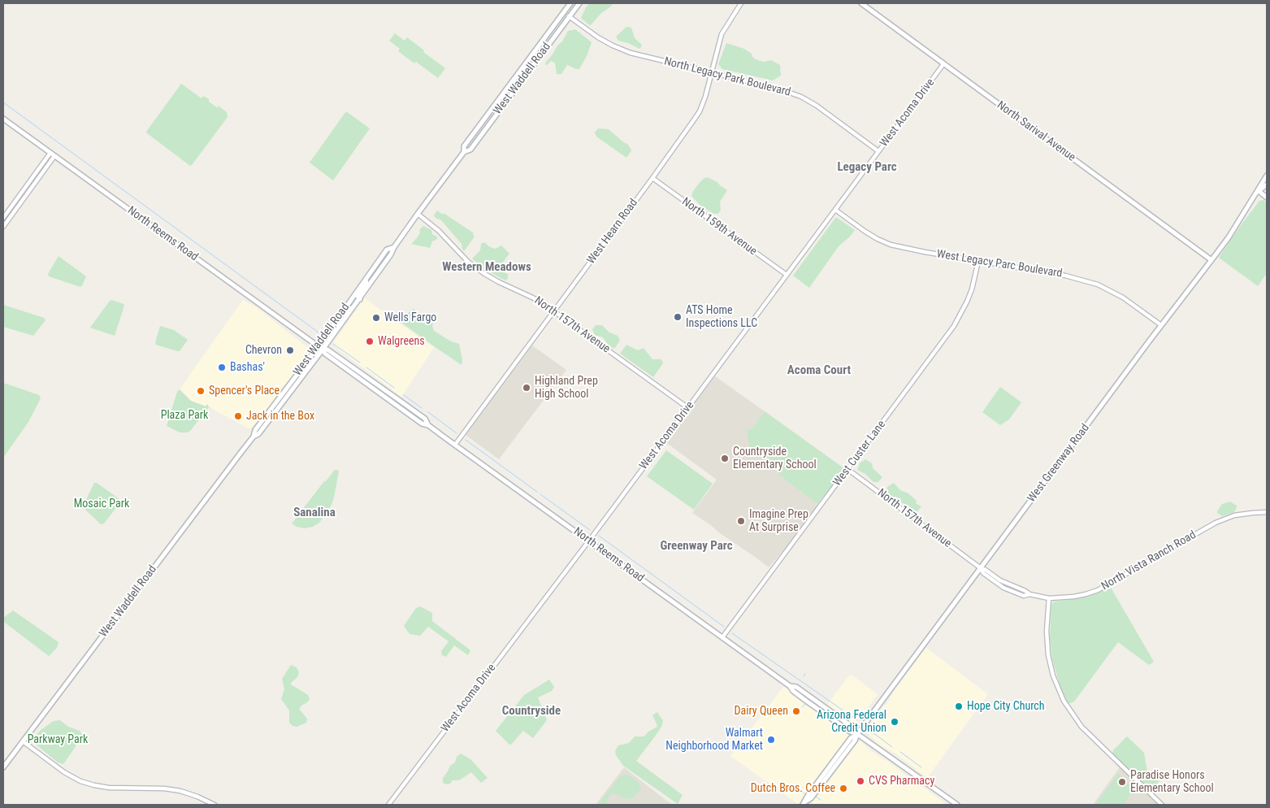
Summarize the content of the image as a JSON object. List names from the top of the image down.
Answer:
{
  "streets": {
    "main road": [
      "West Waddell Road",
      "North Sarival Avenue",
      "North Reems Road",
      "West Greenway Road"
    ],
    "street": [
      "North Legacy Park Boulevard",
      "West Acoma Drive",
      "North 159th Avenue",
      "West Hearn Road",
      "West Legacy Parc Boulevard",
      "North 157th Avenue",
      "West Custer Lane",
      "North Vista Ranch Road"
    ]
  },
  "crossings": [
    ["North Legacy Park Boulevard", "West Waddell Road"],
    ["North Legacy Park Boulevard", "West Acoma Drive"],
    ["North Legacy Park Boulevard", "West Hearn Road"],
    ["West Waddell Road", "North Reems Road"],
    ["West Waddell Road", "North 157th Avenue"],
    ["West Acoma Drive", "North Sarival Avenue"],
    ["West Acoma Drive", "North 159th Avenue"],
    ["West Acoma Drive", "North Reems Road"],
    ["West Acoma Drive", "West Legacy Parc Boulevard"],
    ["West Acoma Drive", "North 157th Avenue"],
    ["North Sarival Avenue", "West Greenway Road"],
    ["North 159th Avenue", "West Hearn Road"],
    ["West Hearn Road", "North Reems Road"],
    ["West Hearn Road", "North 157th Avenue"],
    ["North Reems Road", "West Custer Lane"],
    ["North Reems Road", "West Greenway Road"],
    ["West Legacy Parc Boulevard", "West Custer Lane"],
    ["West Legacy Parc Boulevard", "West Greenway Road"],
    ["North 157th Avenue", "West Custer Lane"],
    ["North 157th Avenue", "West Greenway Road"],
    ["North 157th Avenue", "North Vista Ranch Road"],
    ["West Greenway Road", "North Vista Ranch Road"]
  ],
  "districts": [
    "Legacy Parc",
    "Western Meadows",
    "Acoma Court",
    "Sanalina",
    "Greenway Parc",
    "Countryside"
  ],
  "parks": ["Plaza Park", "Mosaic Park", "Parkway Park"],
  "places": [
    "ATS Home Inspections LLC",
    "Wells Fargo",
    "Walgreens",
    "Chevron",
    "Bashas'",
    "Highland Prep High School",
    "Spencer's Place",
    "Jack in the Box",
    "Countryside Elementary School",
    "Imagine Prep At Surprise",
    "Hope City Church",
    "Dairy Queen",
    "Arizona Federal Credit Union",
    "Walmart Neighborhood Market",
    "CVS Pharmacy",
    "Paradise Honors Elementary School",
    "Dutch Bros. Coffee"
  ]
}
